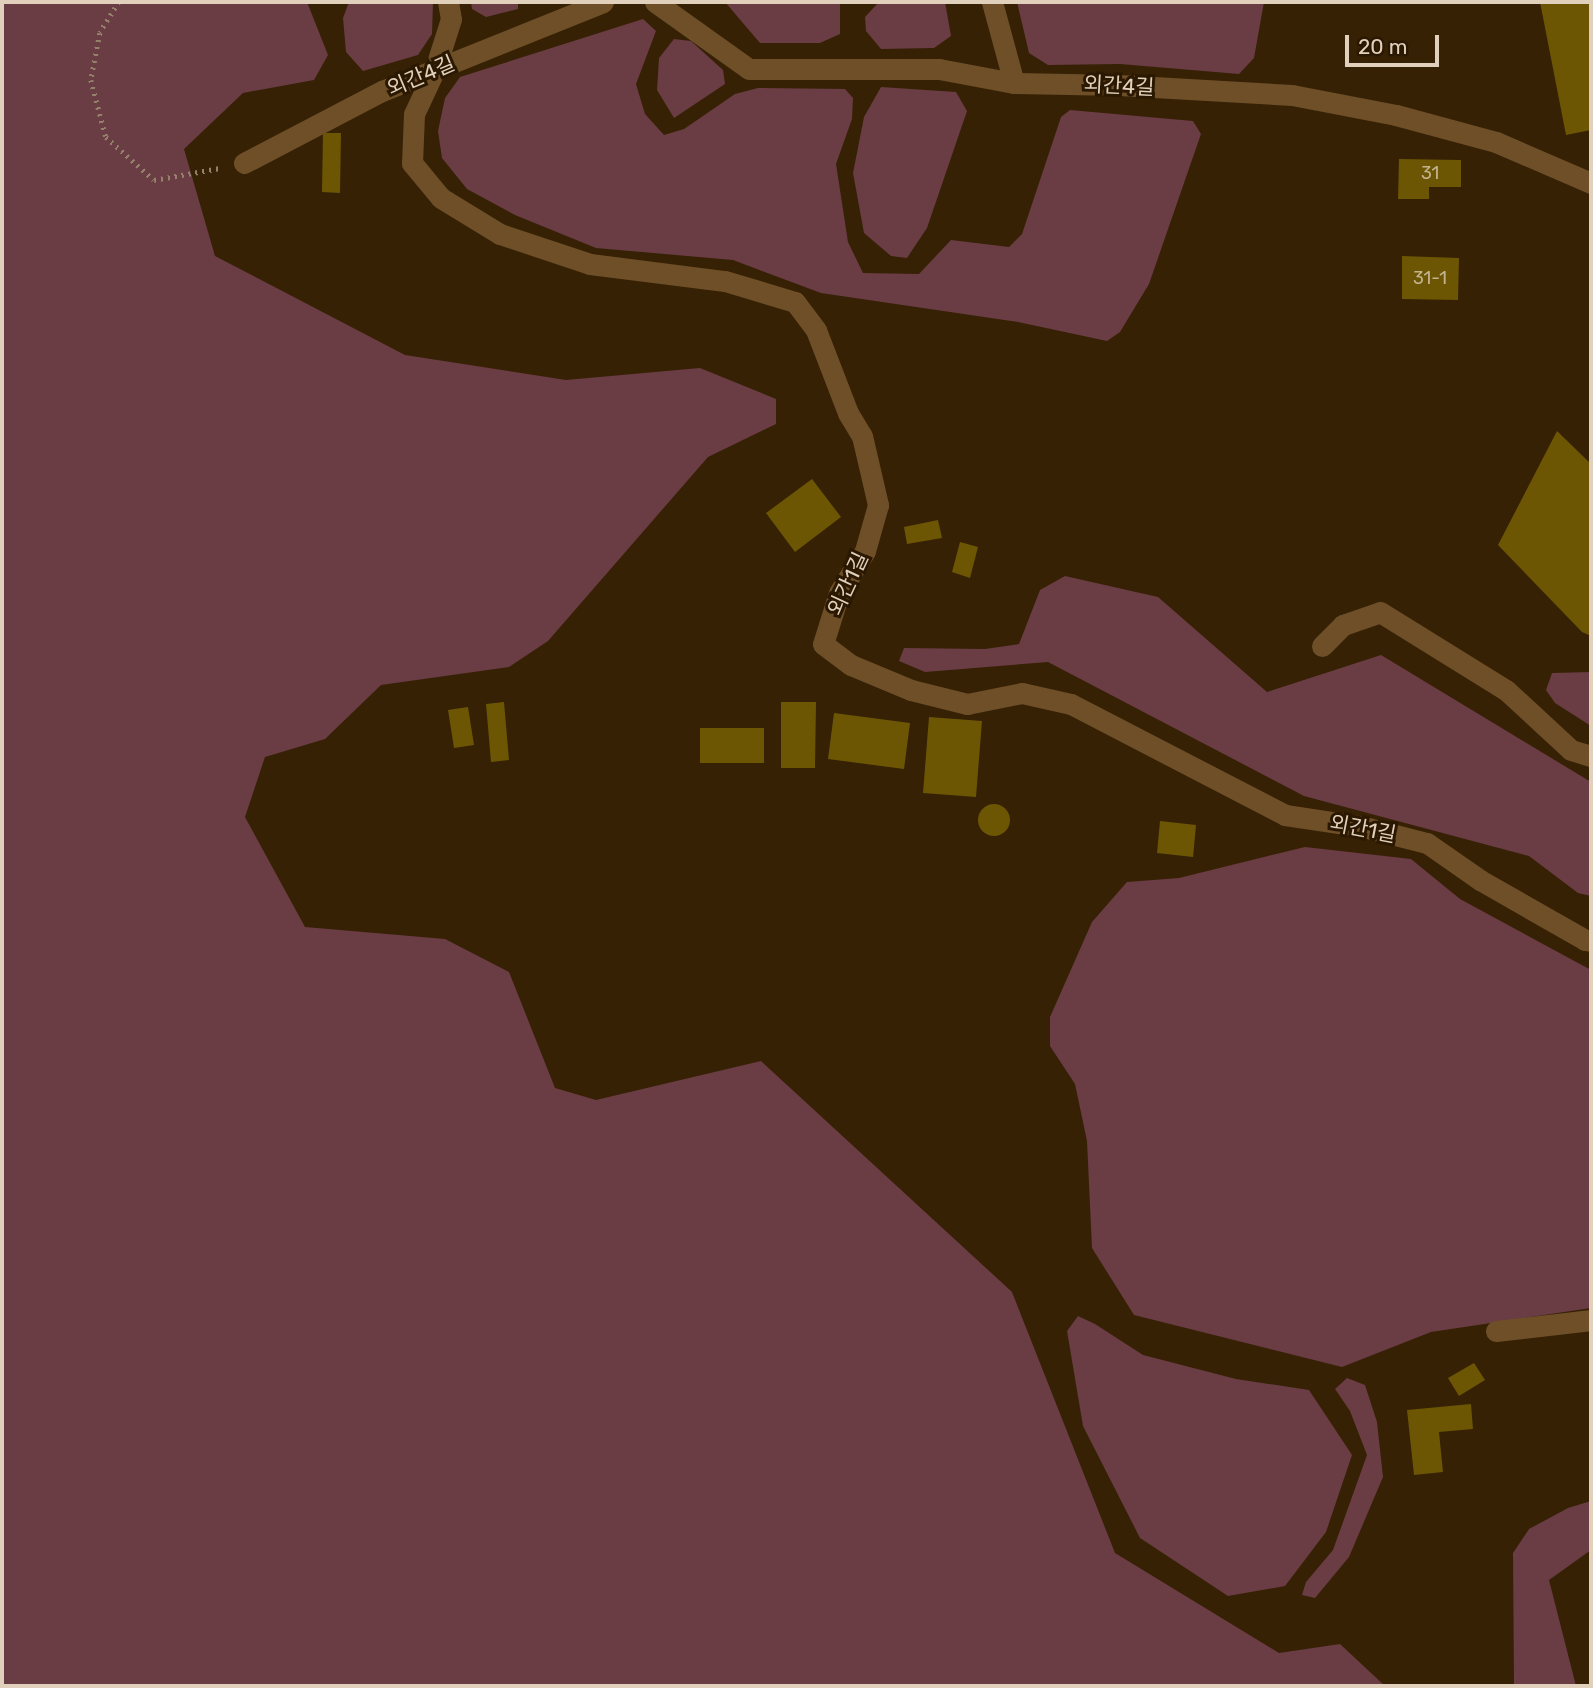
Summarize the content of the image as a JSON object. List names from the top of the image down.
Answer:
{
  "streets": {
    "lane": ["외간4길", "외간1길"]
  },
  "crossings": [
    ["외간4길", "외간1길"]
  ],
  "house_numbers": ["31", "31-1"],
  "scale_bar": "20 m"
}
